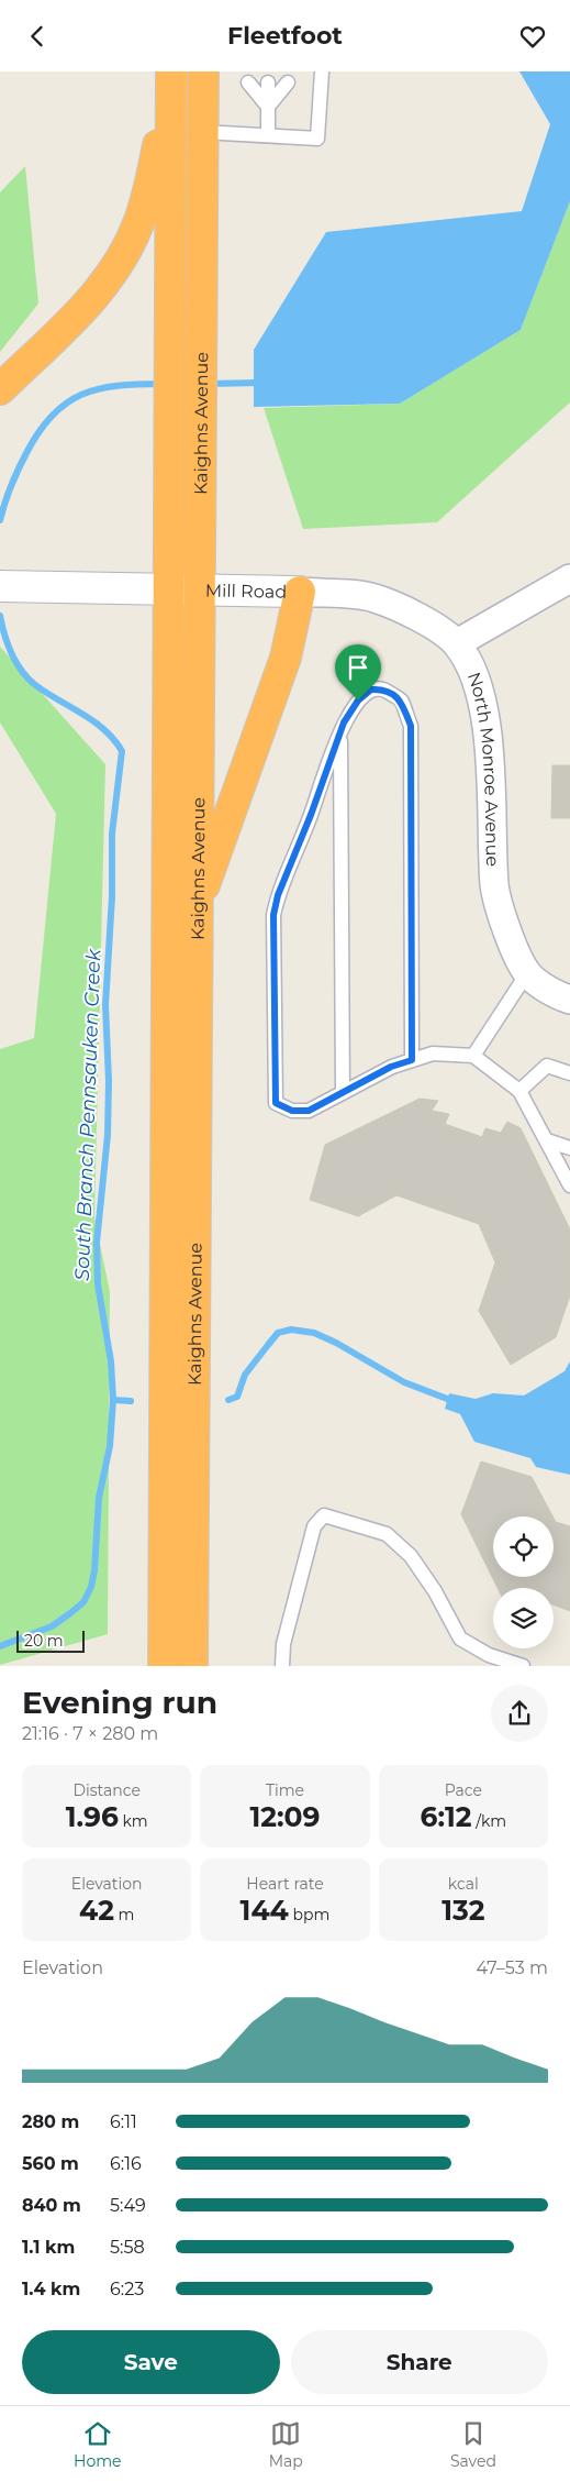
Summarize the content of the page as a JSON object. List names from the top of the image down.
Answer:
{
  "streets": {
    "highway": ["Kaighns Avenue"],
    "street": ["Mill Road", "North Monroe Avenue"]
  },
  "crossings": [
    ["Kaighns Avenue", "Mill Road"],
    ["Mill Road", "North Monroe Avenue"]
  ],
  "water": ["South Branch Pennsauken Creek"],
  "scale_bar": "20 m",
  "page": {
    "header": "Fleetfoot",
    "scale": "20 m",
    "heading": ["Evening run", "21:16 · 7 × 280 m"],
    "stats": [
      ["Distance", "1.96 km"],
      ["Time", "12:09"],
      ["Pace", "6:12 /km"],
      ["Elevation", "42 m"],
      ["Heart rate", "144 bpm"],
      ["kcal", "132"]
    ],
    "chart": ["Elevation", "47–53 m"],
    "list": [
      {
        "name": "280 m",
        "note": "6:11"
      },
      {
        "name": "560 m",
        "note": "6:16"
      },
      {
        "name": "840 m",
        "note": "5:49"
      },
      {
        "name": "1.1 km",
        "note": "5:58"
      },
      {
        "name": "1.4 km",
        "note": "6:23"
      }
    ],
    "buttons": ["Save", "Share"],
    "tabs": ["Home", "Map", "Saved"]
  }
}
